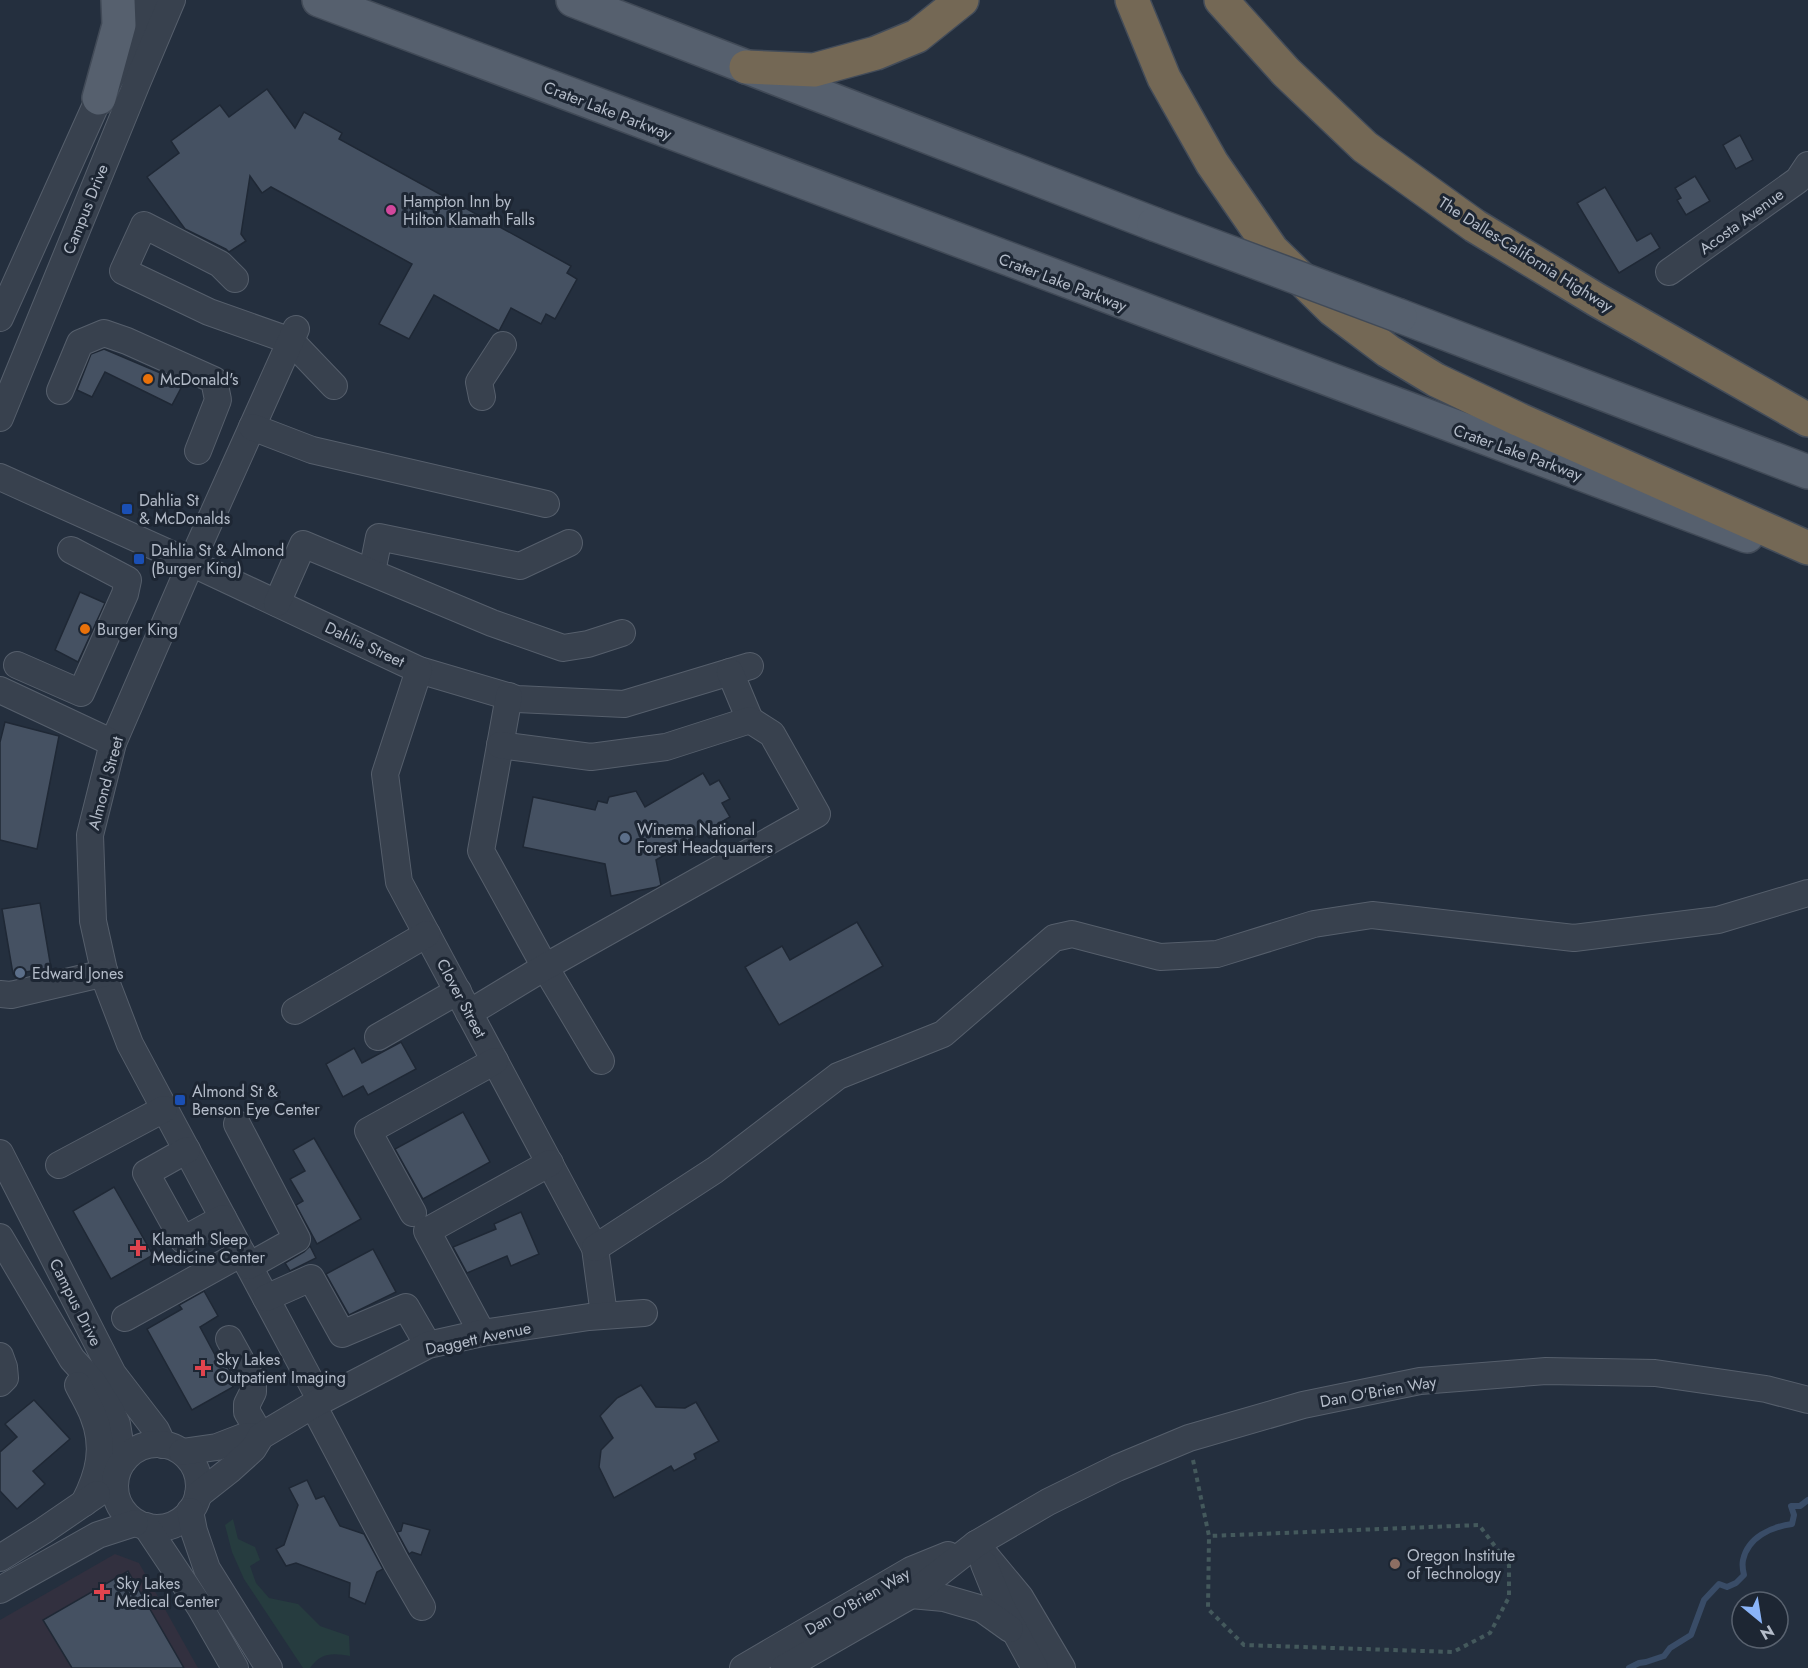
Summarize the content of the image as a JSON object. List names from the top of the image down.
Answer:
{
  "streets": {
    "highway": ["The Dalles-California Highway"],
    "main road": ["Crater Lake Parkway"],
    "street": [
      "Campus Drive",
      "Acosta Avenue",
      "Dahlia Street",
      "Almond Street",
      "Clover Street",
      "Daggett Avenue",
      "Dan O'Brien Way"
    ]
  },
  "crossings": [
    ["Campus Drive", "Daggett Avenue"],
    ["Dahlia Street", "Almond Street"],
    ["Dahlia Street", "Clover Street"],
    ["Almond Street", "Daggett Avenue"],
    ["Clover Street", "Daggett Avenue"]
  ],
  "places": {
    "other": [
      "Hampton Inn by Hilton Klamath Falls",
      "McDonald's",
      "Burger King",
      "Winema National Forest Headquarters",
      "Edward Jones",
      "Oregon Institute of Technology"
    ],
    "transit": ["Dahlia St & McDonalds", "Dahlia St & Almond (Burger King)", "Almond St & Benson Eye Center"],
    "health": ["Klamath Sleep Medicine Center", "Sky Lakes Outpatient Imaging", "Sky Lakes Medical Center"]
  },
  "north": "bottom right"
}
